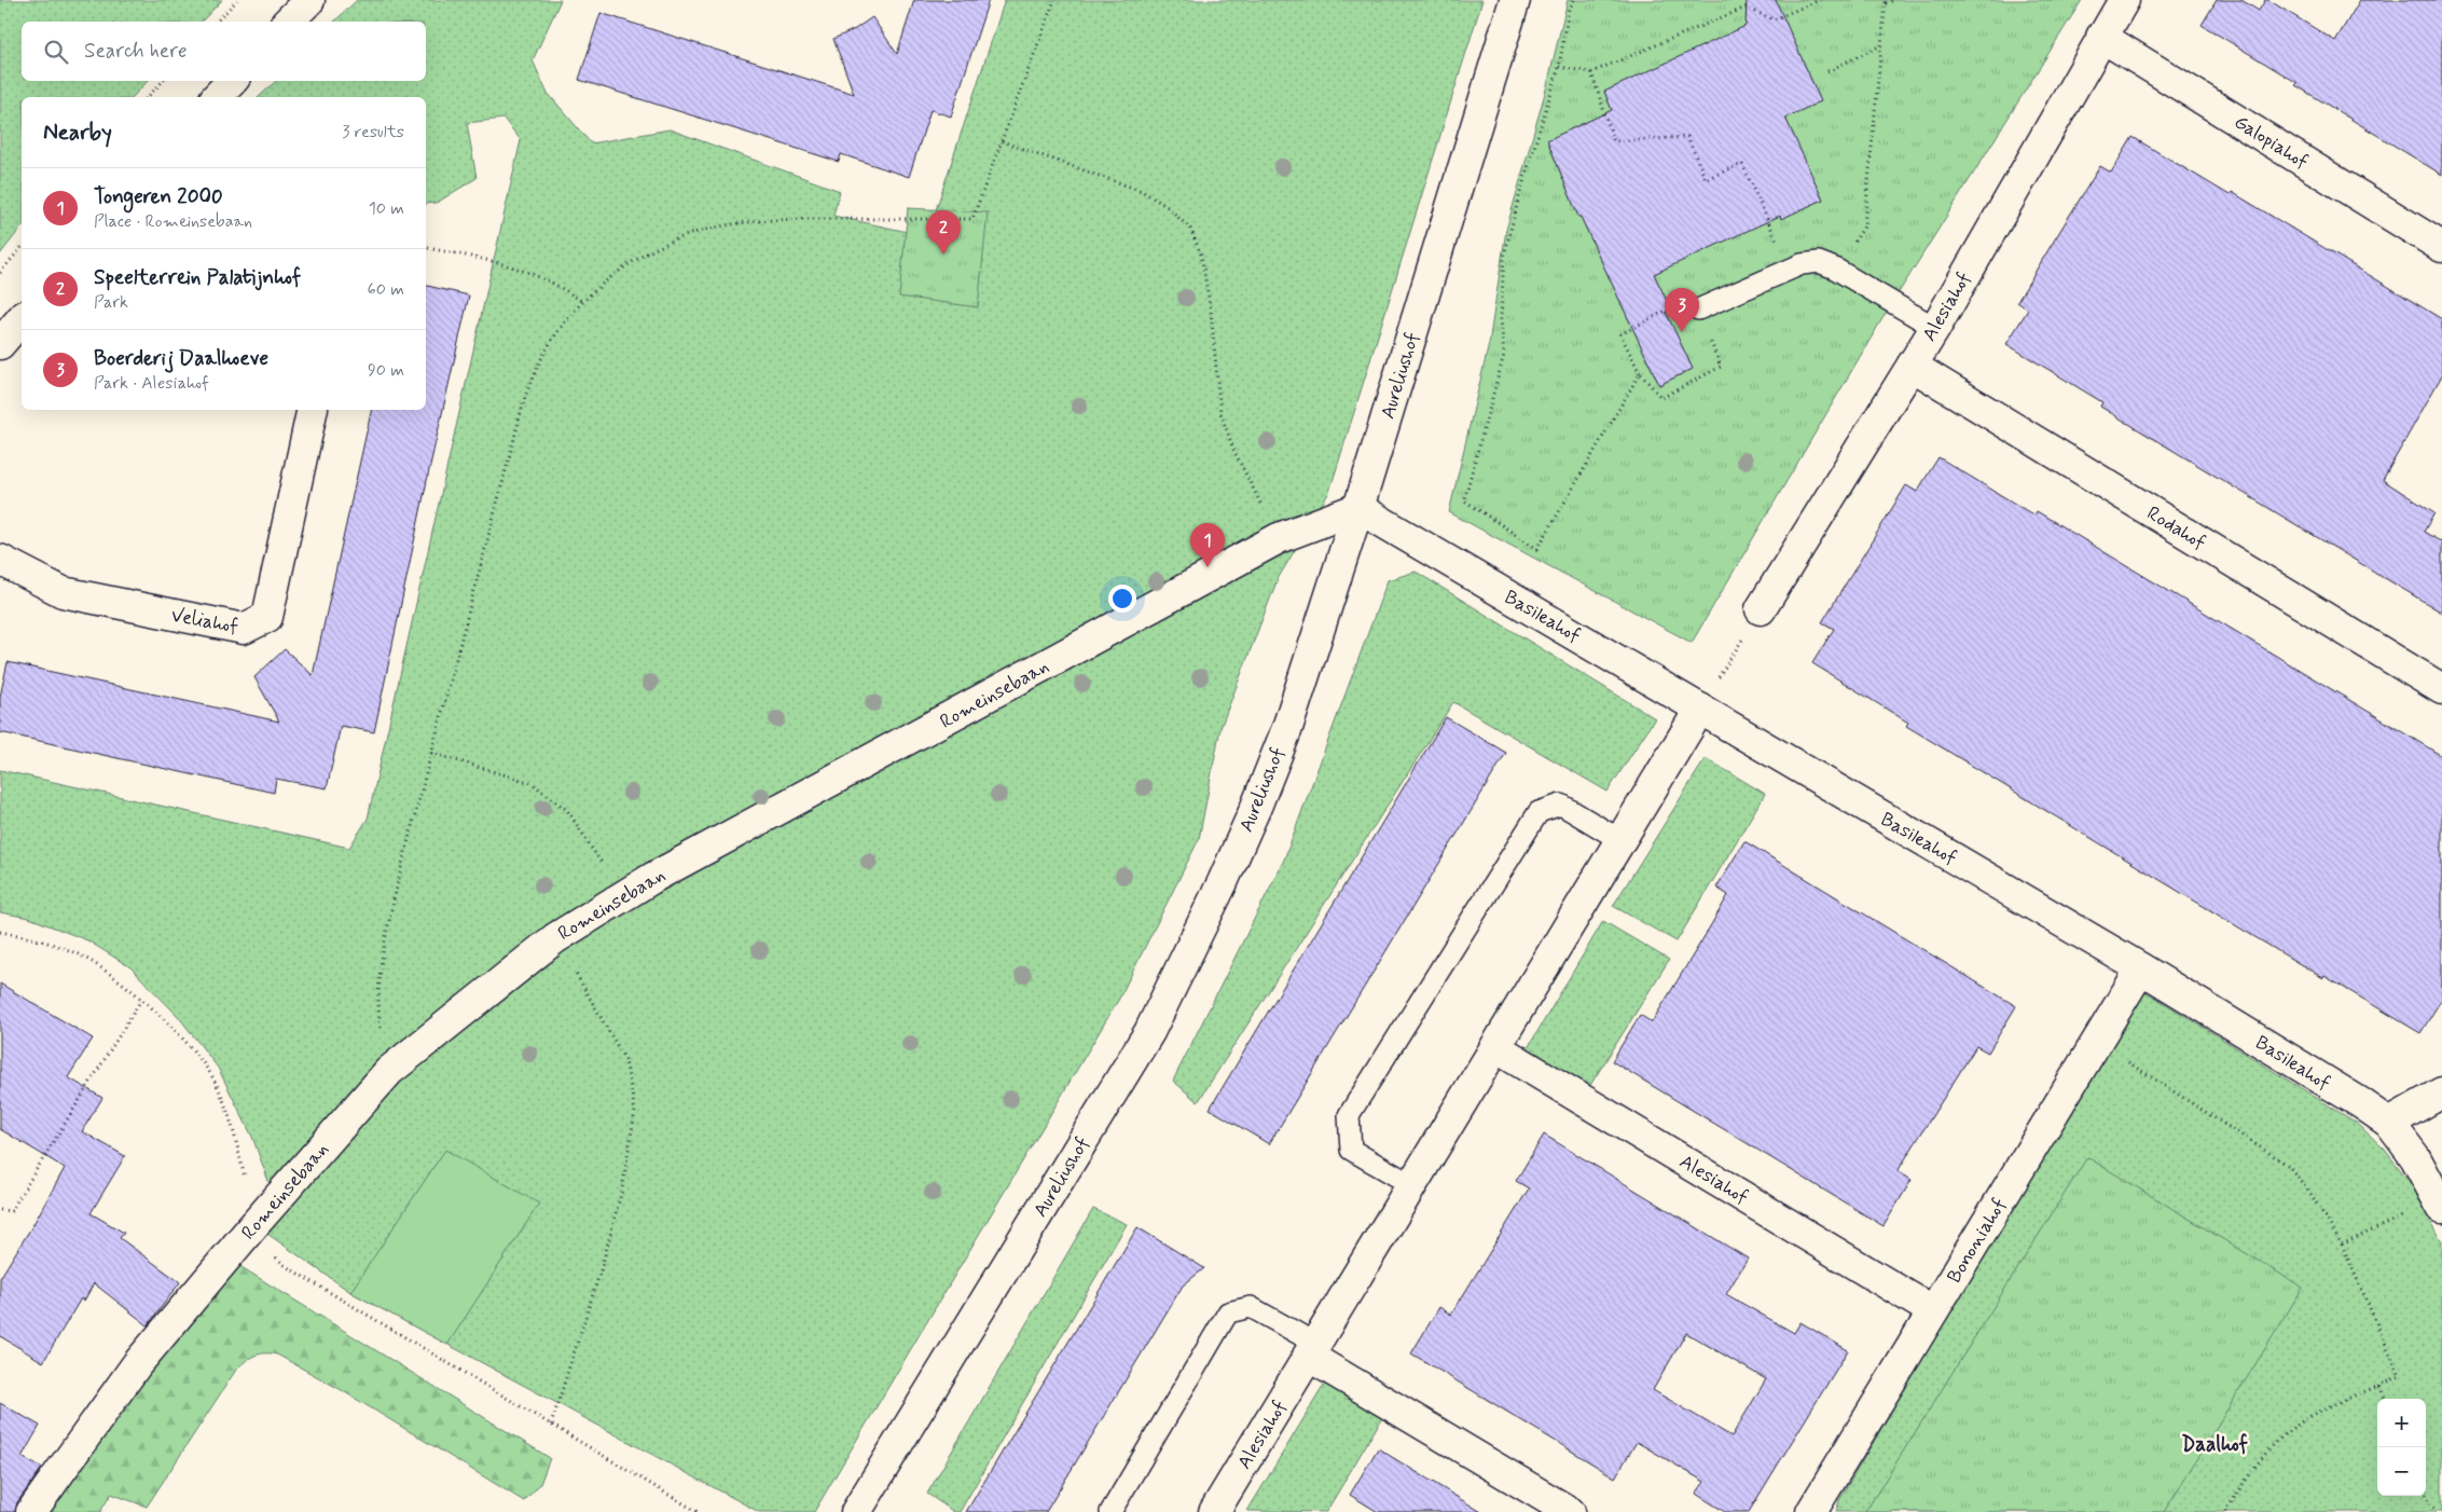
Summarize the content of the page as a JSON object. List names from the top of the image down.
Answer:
{
  "streets": {
    "street": [
      "Galopiahof",
      "Alesiahof",
      "Aureliushof",
      "Rodahof",
      "Basileahof",
      "Veliahof",
      "Romeinsebaan",
      "Bononiahof"
    ]
  },
  "crossings": [
    ["Galopiahof", "Alesiahof"],
    ["Alesiahof", "Rodahof"],
    ["Alesiahof", "Basileahof"],
    ["Alesiahof", "Bononiahof"],
    ["Aureliushof", "Basileahof"],
    ["Aureliushof", "Romeinsebaan"],
    ["Basileahof", "Romeinsebaan"],
    ["Basileahof", "Bononiahof"]
  ],
  "districts": ["Daalhof"],
  "page": {
    "search": "Search here",
    "heading": ["Nearby", "3 results"],
    "list": [
      {
        "mark": "1",
        "name": "Tongeren 2000",
        "note": "Place · Romeinsebaan",
        "value": "10 m"
      },
      {
        "mark": "2",
        "name": "Speelterrein Palatijnhof",
        "note": "Park",
        "value": "60 m"
      },
      {
        "mark": "3",
        "name": "Boerderij Daalhoeve",
        "note": "Park · Alesiahof",
        "value": "90 m"
      }
    ],
    "pins": ["2", "3", "1"],
    "map_buttons": ["+", "−"]
  }
}
